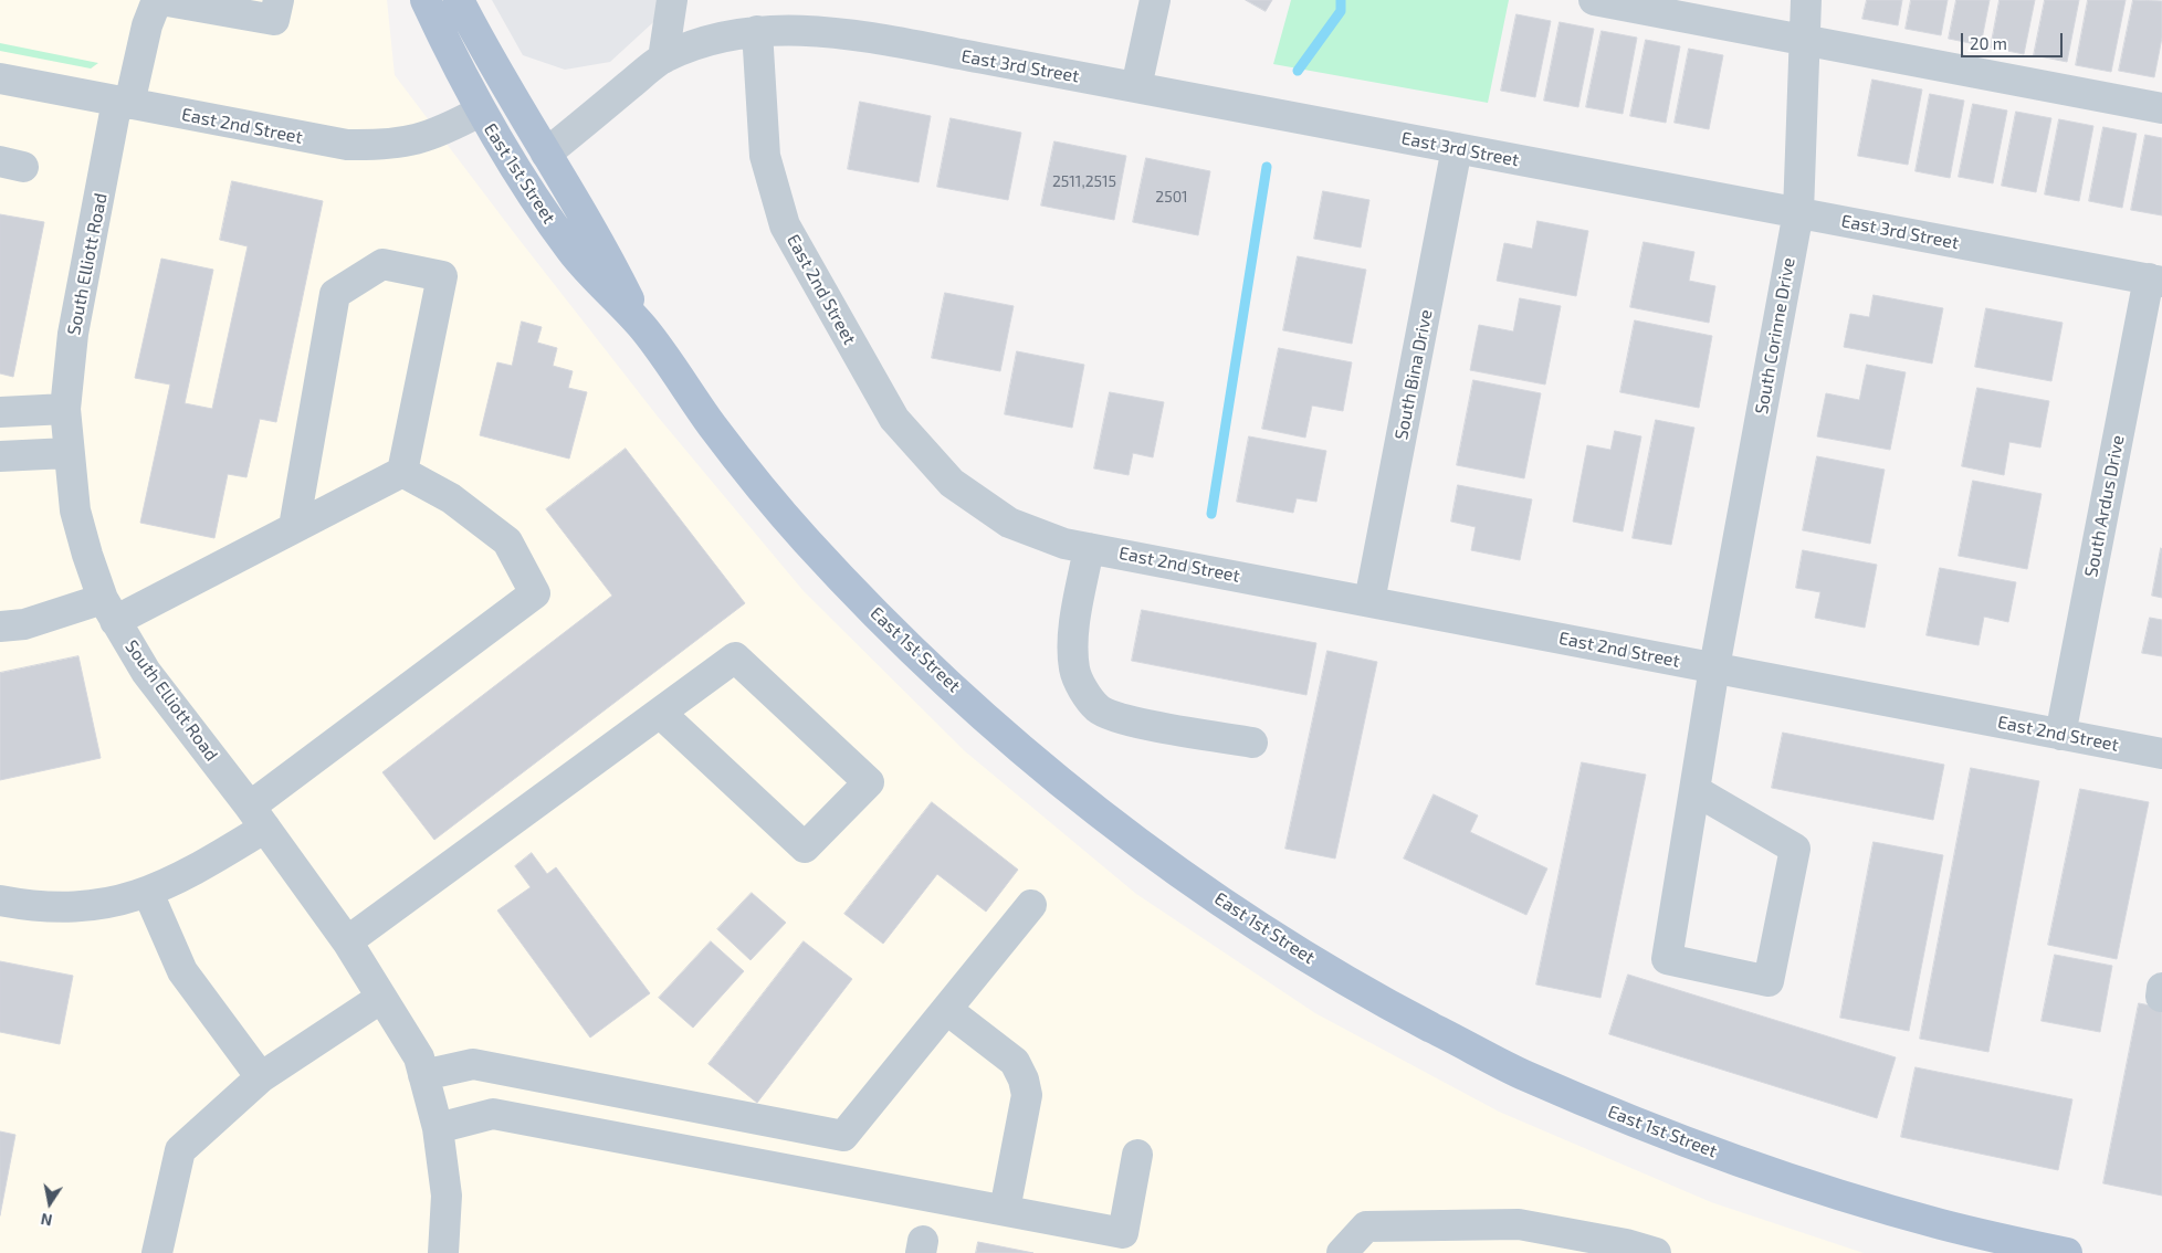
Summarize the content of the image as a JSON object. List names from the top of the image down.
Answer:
{
  "streets": {
    "main road": ["East 1st Street"],
    "street": [
      "East 3rd Street",
      "East 2nd Street",
      "South Elliott Road",
      "South Corinne Drive",
      "South Bina Drive",
      "South Ardus Drive"
    ]
  },
  "crossings": [
    ["East 3rd Street", "East 2nd Street"],
    ["East 3rd Street", "South Corinne Drive"],
    ["East 3rd Street", "South Bina Drive"],
    ["East 3rd Street", "South Ardus Drive"],
    ["East 2nd Street", "East 1st Street"],
    ["East 2nd Street", "South Elliott Road"],
    ["East 2nd Street", "South Corinne Drive"],
    ["East 2nd Street", "South Bina Drive"],
    ["East 2nd Street", "South Ardus Drive"]
  ],
  "house_numbers": ["2511,2515", "2501"],
  "scale_bar": "20 m",
  "north": "bottom"
}
